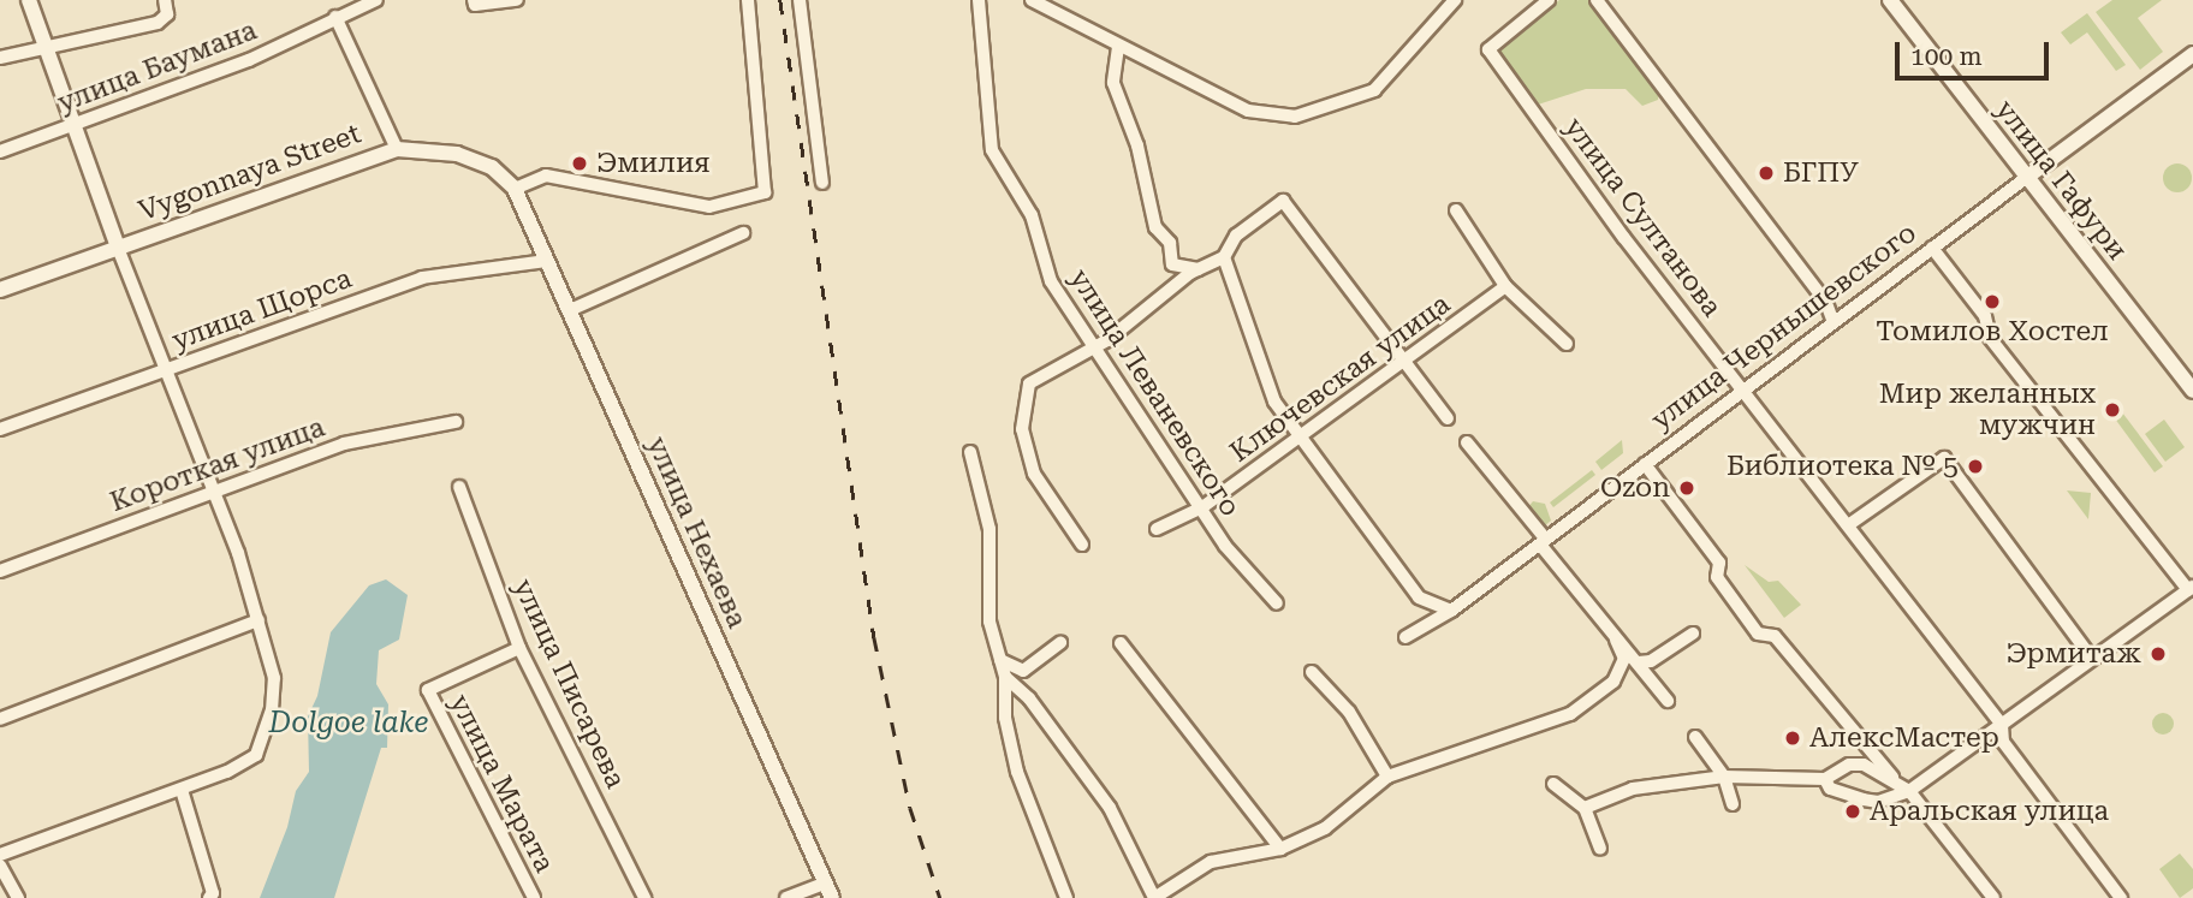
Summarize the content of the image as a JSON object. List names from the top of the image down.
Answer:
{
  "streets": {
    "street": [
      "улица Баумана",
      "Vygonnaya Street",
      "улица Гафури",
      "улица Султанова",
      "улица Щорса",
      "улица Чернышевского",
      "Ключевская улица",
      "улица Леваневского",
      "Короткая улица",
      "улица Нехаева",
      "улица Писарева",
      "улица Марата"
    ]
  },
  "crossings": [
    ["Vygonnaya Street", "улица Нехаева"],
    ["улица Гафури", "улица Чернышевского"],
    ["улица Султанова", "улица Чернышевского"],
    ["улица Щорса", "улица Нехаева"],
    ["Ключевская улица", "улица Леваневского"],
    ["улица Писарева", "улица Марата"]
  ],
  "water": ["Dolgoe lake"],
  "places": [
    "Эмилия",
    "БГПУ",
    "Томилов Хостел",
    "Мир желанных мужчин",
    "Библиотека № 5",
    "Ozon",
    "Эрмитаж",
    "АлексМастер",
    "Аральская улица"
  ],
  "scale_bar": "100 m"
}
